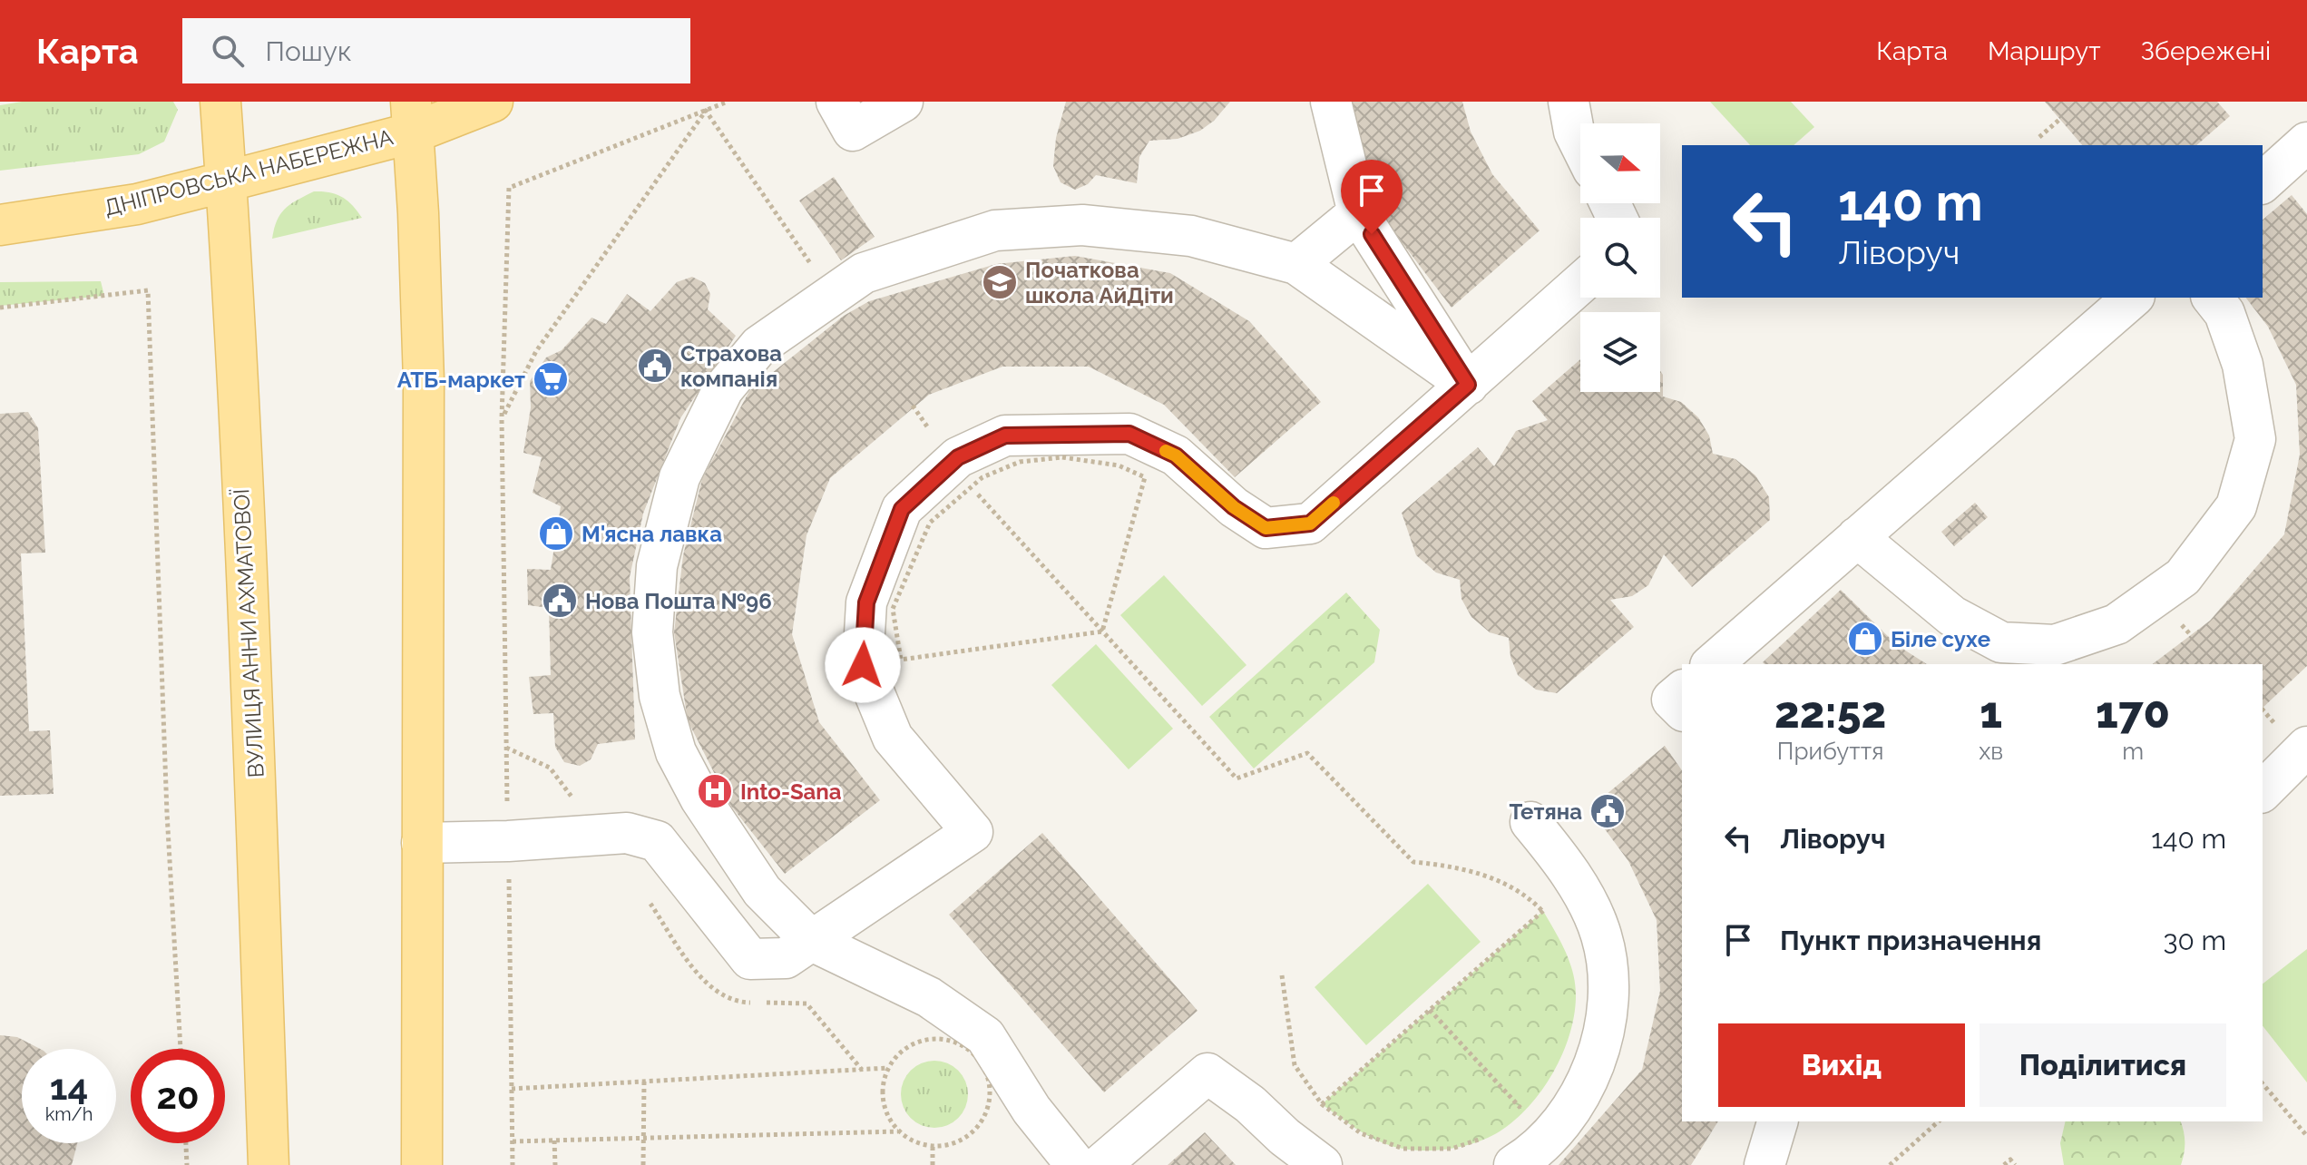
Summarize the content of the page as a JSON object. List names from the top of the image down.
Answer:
{
  "streets": {
    "main road": ["ДНІПРОВСЬКА НАБЕРЕЖНА", "ВУЛИЦЯ АННИ АХМАТОВОЇ"]
  },
  "crossings": [
    ["ДНІПРОВСЬКА НАБЕРЕЖНА", "ВУЛИЦЯ АННИ АХМАТОВОЇ"]
  ],
  "places": {
    "school or university": ["Початкова школа АйДіти"],
    "public building": ["Страхова компанія", "Нова Пошта №96", "Тетяна"],
    "supermarket": ["АТБ-маркет"],
    "shop": ["М'ясна лавка", "Біле сухе"],
    "hospital": ["Into-Sana"]
  },
  "north": "right",
  "page": {
    "header": "Карта",
    "search": "Пошук",
    "nav": ["Карта", "Маршрут", "Збережені"],
    "turn": ["140 m", "Ліворуч"],
    "eta": [
      "22:52",
      "Прибуття",
      "1",
      "хв",
      "170",
      "m"
    ],
    "list": [
      {
        "name": "Ліворуч",
        "value": "140 m"
      },
      {
        "name": "Пункт призначення",
        "value": "30 m"
      }
    ],
    "buttons": ["Вихід", "Поділитися"],
    "speed": "14 km/h",
    "limit": "20"
  }
}
